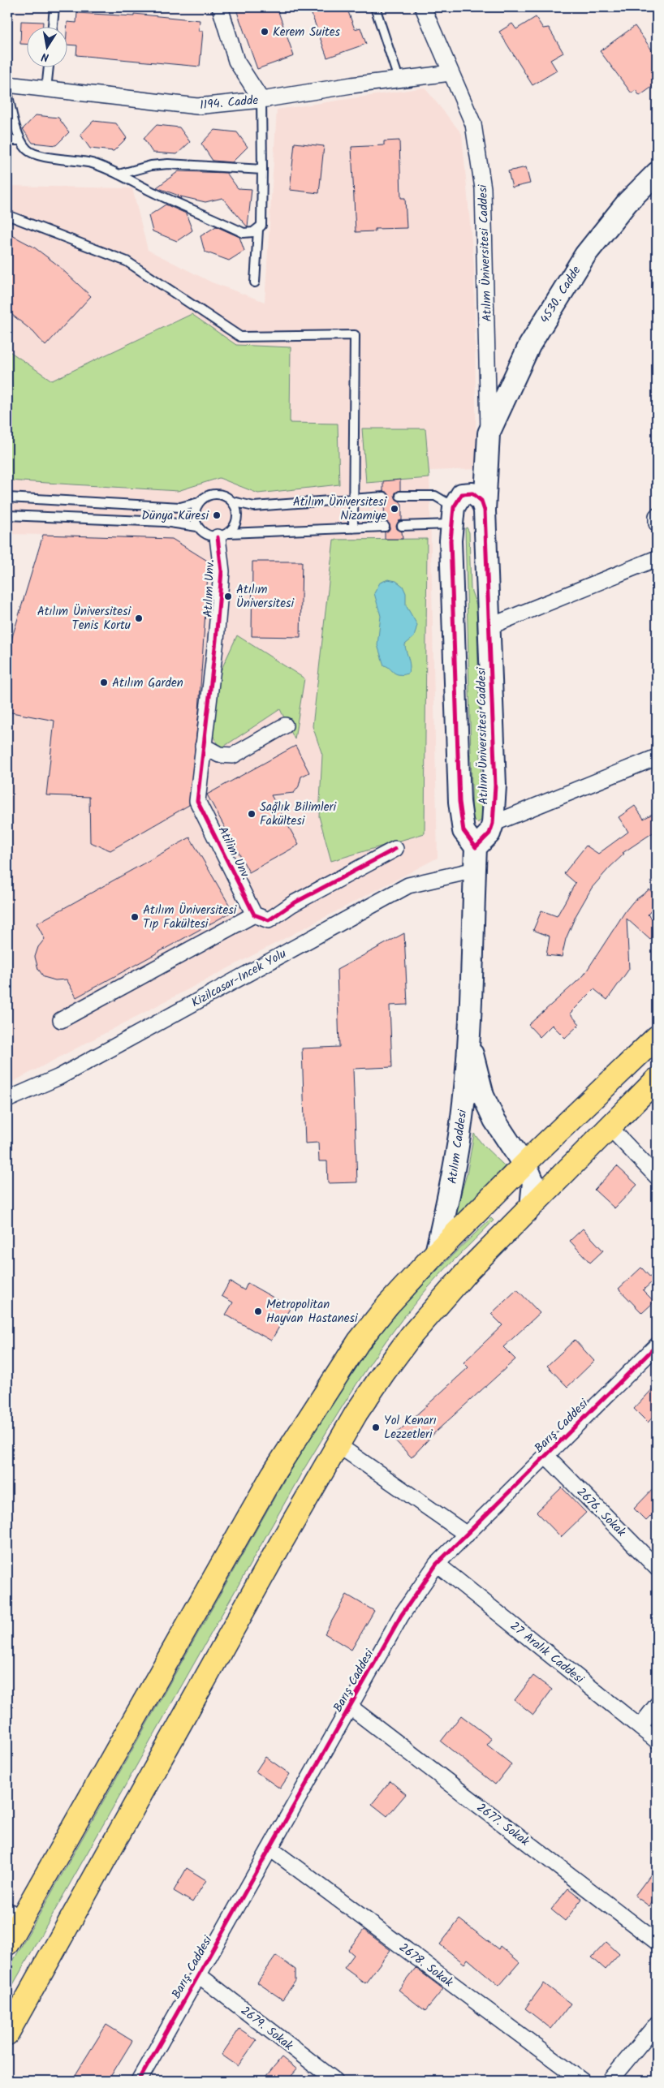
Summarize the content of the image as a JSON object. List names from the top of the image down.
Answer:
{
  "streets": {
    "street": [
      "1194. Cadde",
      "Atılım Üniversitesi Caddesi",
      "4530. Cadde",
      "Atılım Unv.",
      "Atilim Unv.",
      "Kizilcasar-Incek Yolu",
      "Atılım Caddesi",
      "Barış Caddesi",
      "2676. Sokak",
      "27 Aralık Caddesi",
      "2677. Sokak",
      "2678. Sokak",
      "2679. Sokak"
    ]
  },
  "crossings": [
    ["1194. Cadde", "Atılım Üniversitesi Caddesi"],
    ["Atılım Üniversitesi Caddesi", "4530. Cadde"],
    ["Atılım Üniversitesi Caddesi", "Atılım Caddesi"],
    ["Atılım Unv.", "Atilim Unv."],
    ["Kizilcasar-Incek Yolu", "Atılım Caddesi"],
    ["Barış Caddesi", "2676. Sokak"],
    ["Barış Caddesi", "27 Aralık Caddesi"],
    ["Barış Caddesi", "2677. Sokak"],
    ["Barış Caddesi", "2678. Sokak"],
    ["Barış Caddesi", "2679. Sokak"]
  ],
  "places": [
    "Kerem Suites",
    "Atılım Üniversitesi Nizamiye",
    "Dünya Küresi",
    "Atılım Üniversitesi",
    "Atılım Üniversitesi Tenis Kortu",
    "Atılım Garden",
    "Sağlık Bilimleri Fakültesi",
    "Atılım Üniversitesi Tıp Fakültesi",
    "Metropolitan Hayvan Hastanesi",
    "Yol Kenarı Lezzetleri"
  ],
  "north": "bottom"
}
